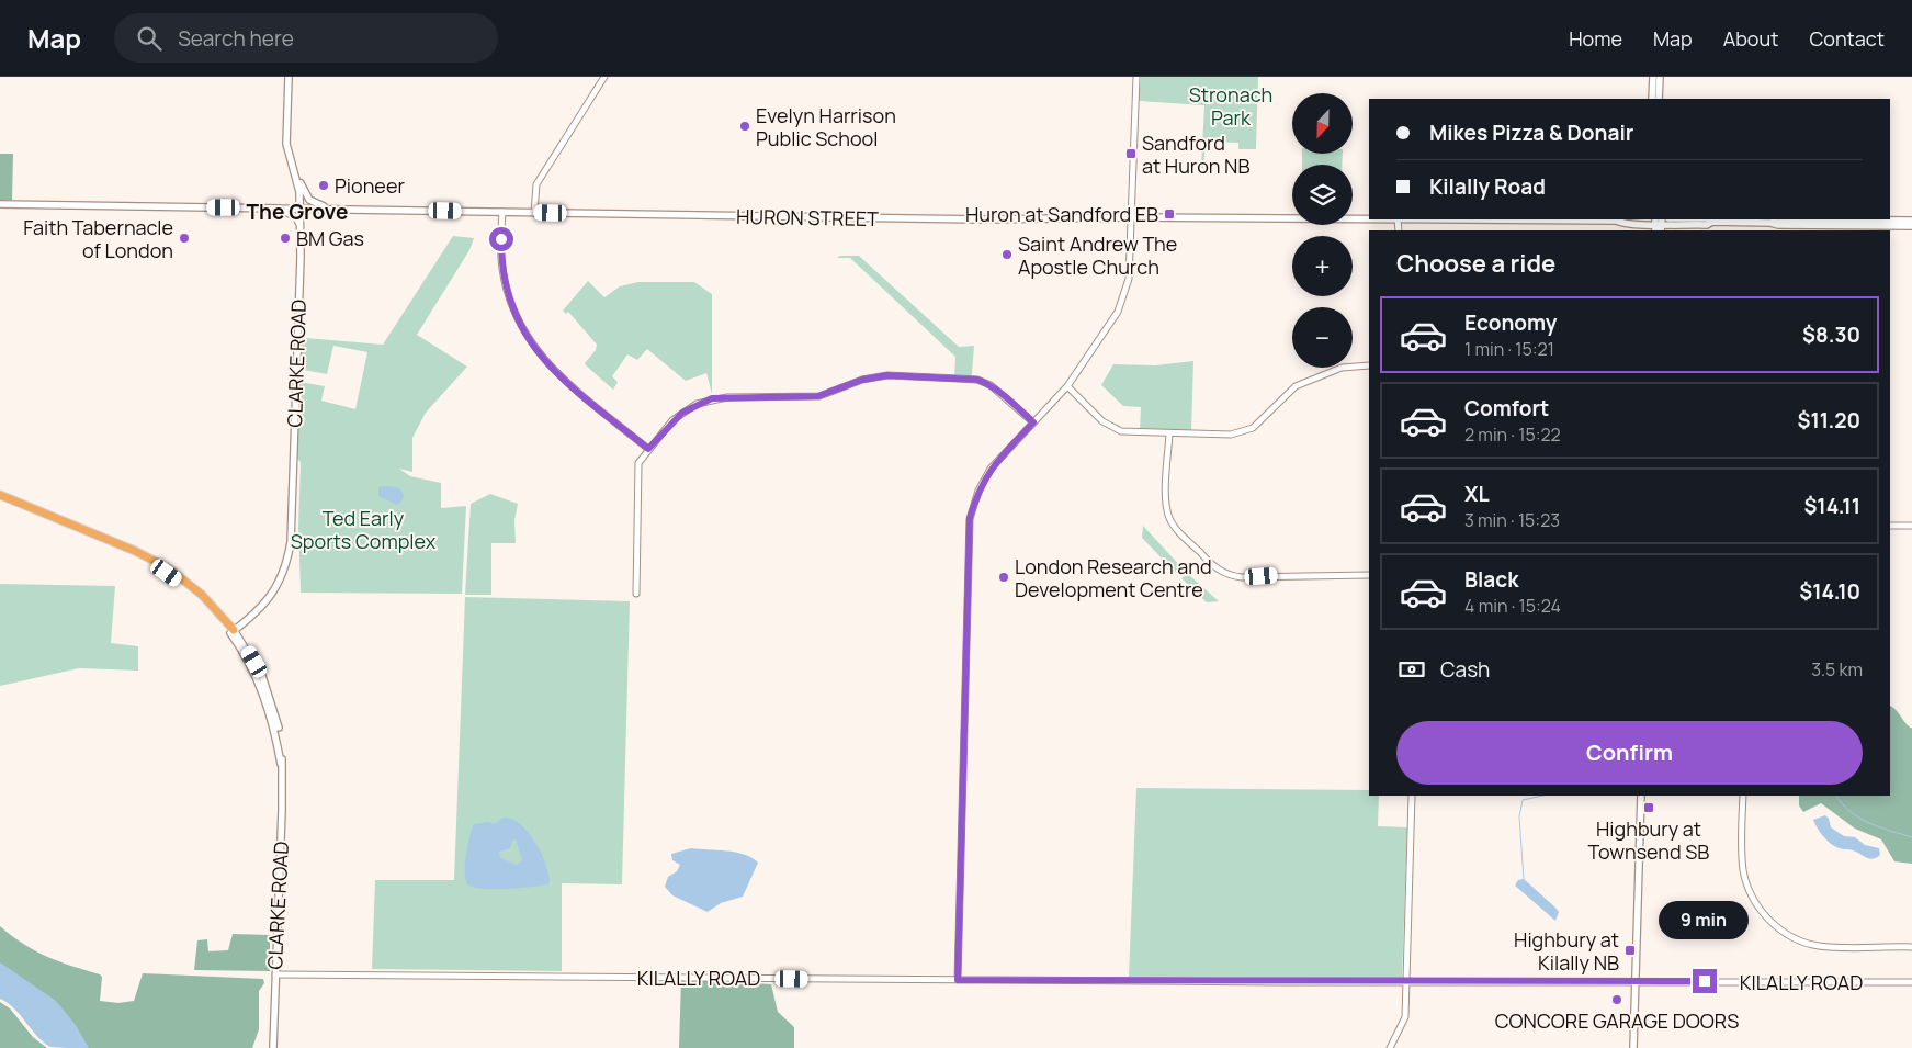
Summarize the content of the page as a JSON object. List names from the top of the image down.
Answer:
{
  "streets": {
    "main road": ["HURON STREET", "CLARKE ROAD"],
    "street": ["KILALLY ROAD"]
  },
  "crossings": [
    ["HURON STREET", "CLARKE ROAD"],
    ["CLARKE ROAD", "KILALLY ROAD"]
  ],
  "districts": ["The Grove"],
  "parks": ["Stronach Park", "Ted Early Sports Complex"],
  "places": {
    "other": [
      "Evelyn Harrison Public School",
      "Pioneer",
      "Faith Tabernacle of London",
      "BM Gas",
      "Saint Andrew The Apostle Church",
      "London Research and Development Centre",
      "CONCORE GARAGE DOORS"
    ],
    "transit": [
      "Sandford at Huron NB",
      "Huron at Sandford EB",
      "Highbury at Townsend SB",
      "Highbury at Kilally NB"
    ]
  },
  "north": "bottom",
  "page": {
    "header": "Map",
    "search": "Search here",
    "nav": [
      "Home",
      "Map",
      "About",
      "Contact"
    ],
    "map_buttons": ["+", "−"],
    "banner": ["Mikes Pizza & Donair", "Kilally Road"],
    "heading": "Choose a ride",
    "list": [
      {
        "name": "Economy",
        "note": "1 min · 15:21",
        "value": "$8.30"
      },
      {
        "name": "Comfort",
        "note": "2 min · 15:22",
        "value": "$11.20"
      },
      {
        "name": "XL",
        "note": "3 min · 15:23",
        "value": "$14.11"
      },
      {
        "name": "Black",
        "note": "4 min · 15:24",
        "value": "$14.10"
      }
    ],
    "pay": ["Cash", "3.5 km"],
    "buttons": "Confirm",
    "bubble": "9 min"
  }
}
